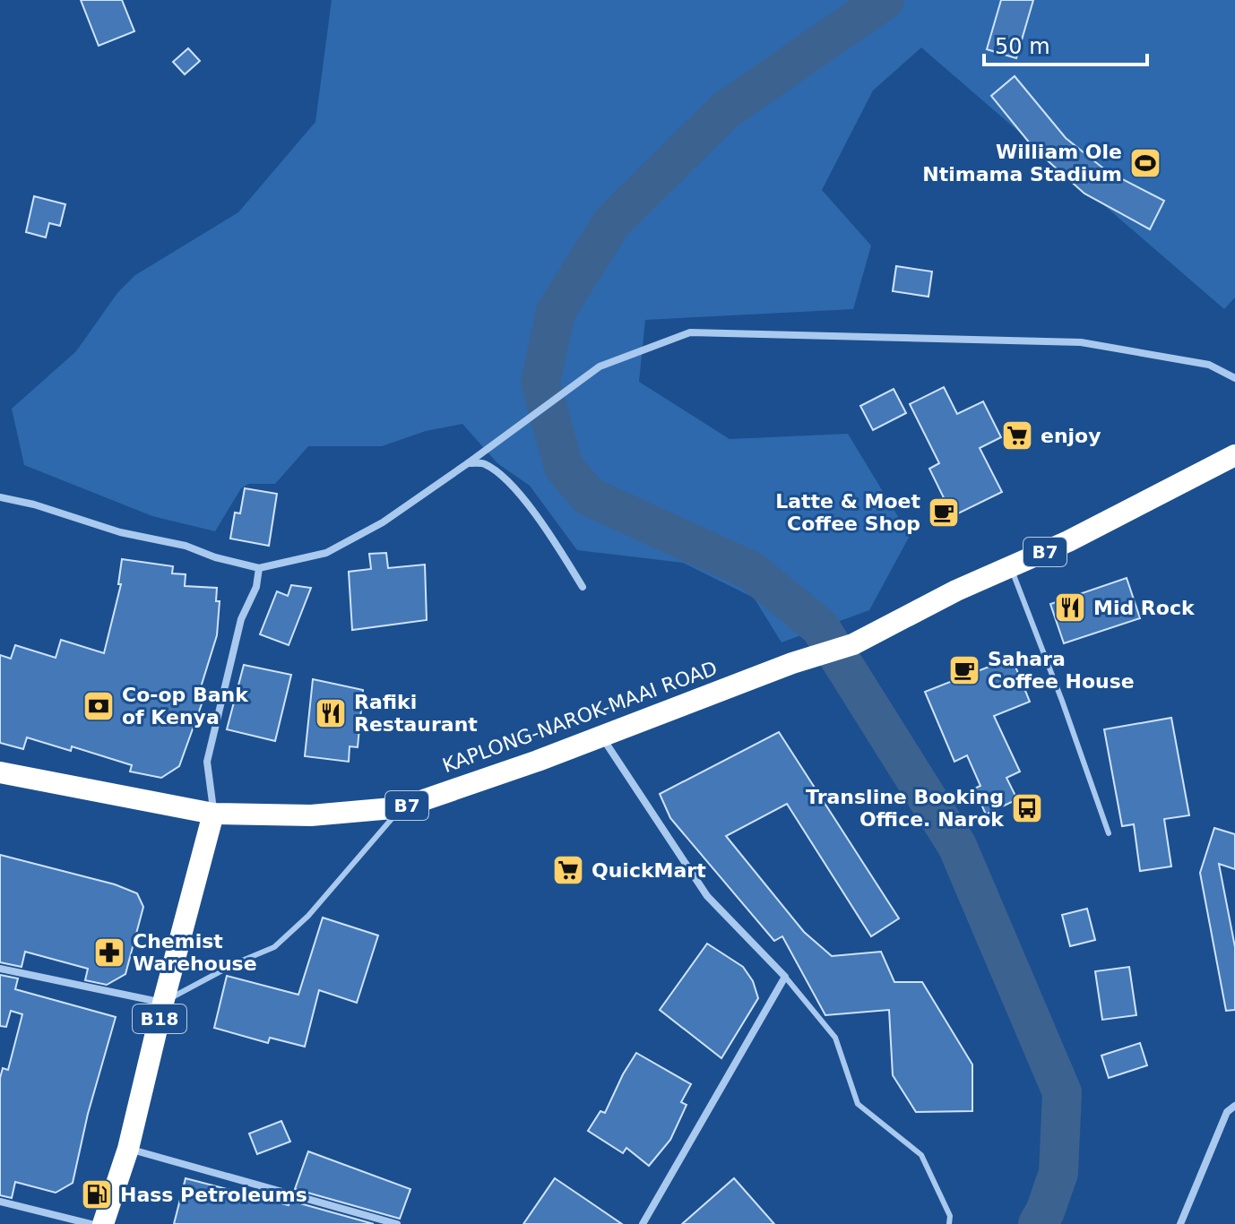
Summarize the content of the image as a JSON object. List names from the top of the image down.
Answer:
{
  "streets": {
    "highway": ["B7", "KAPLONG-NAROK-MAAI ROAD", "B18"]
  },
  "crossings": [
    ["B7", "KAPLONG-NAROK-MAAI ROAD"],
    ["KAPLONG-NAROK-MAAI ROAD", "B18"]
  ],
  "places": {
    "sports": ["William Ole Ntimama Stadium"],
    "supermarket": ["enjoy", "QuickMart"],
    "cafe": ["Latte & Moet Coffee Shop", "Sahara Coffee House"],
    "restaurant": ["Mid Rock", "Rafiki Restaurant"],
    "bank": ["Co-op Bank of Kenya"],
    "bus stop": ["Transline Booking Office. Narok"],
    "pharmacy": ["Chemist Warehouse"],
    "fuel station": ["Hass Petroleums"]
  },
  "scale_bar": "50 m"
}
